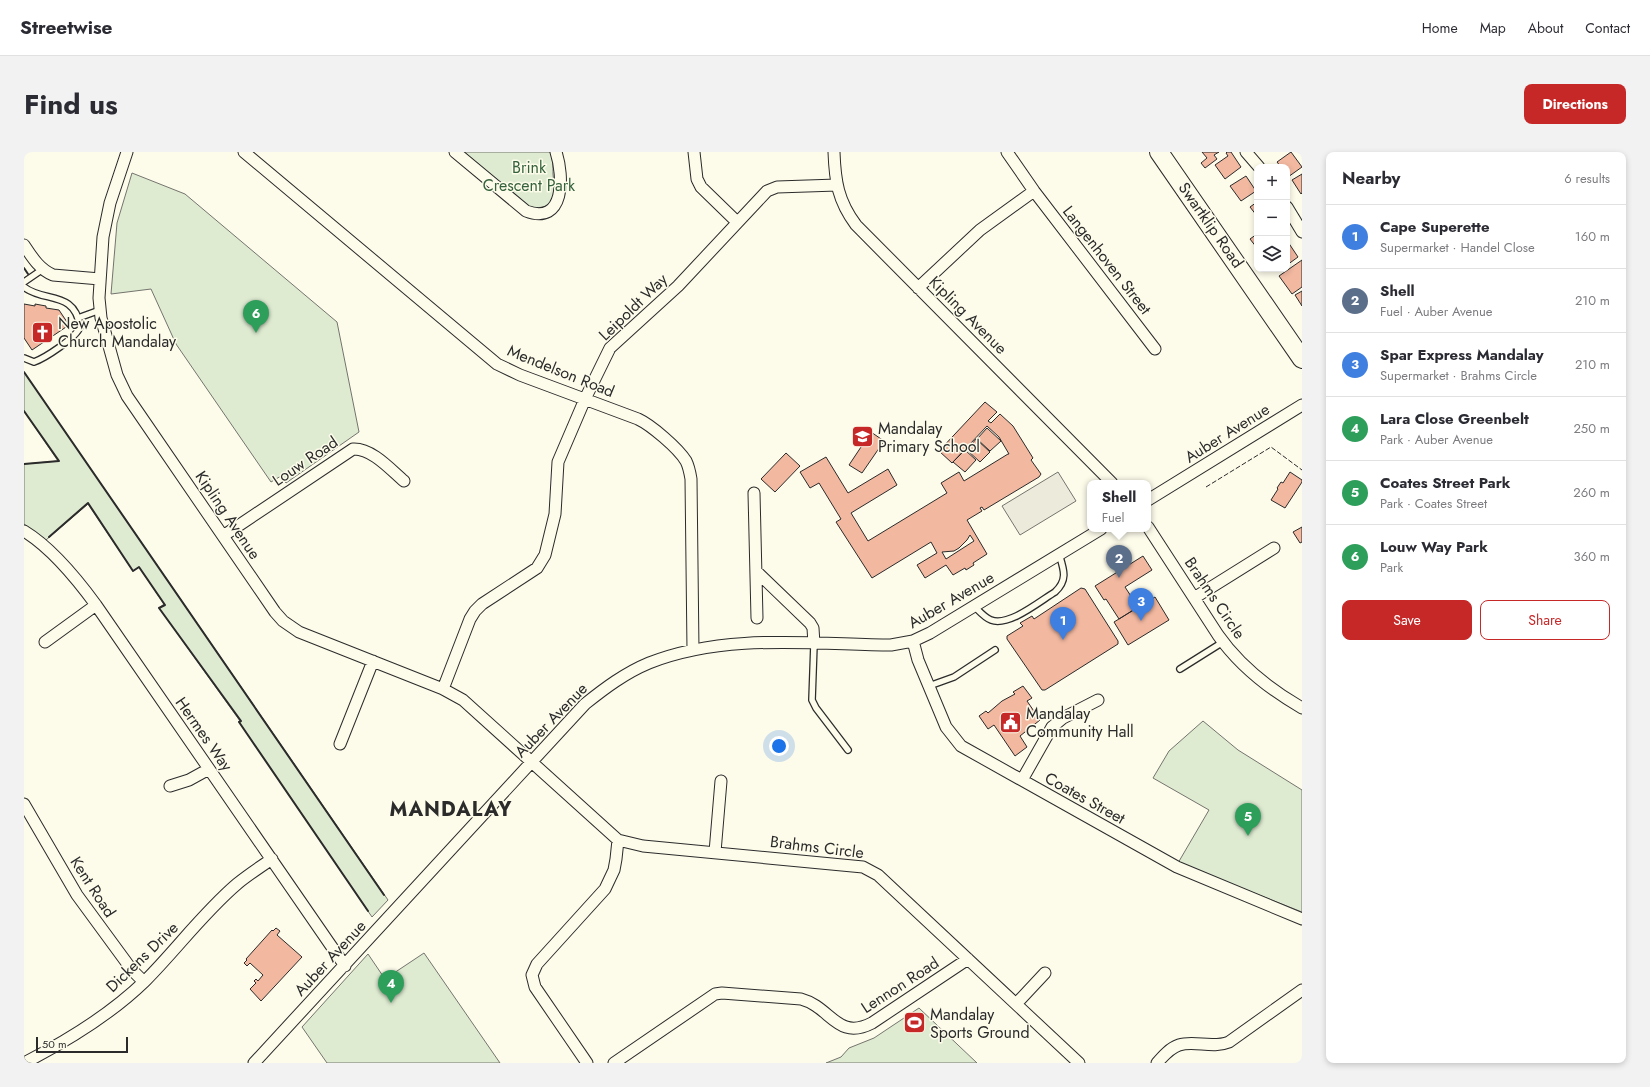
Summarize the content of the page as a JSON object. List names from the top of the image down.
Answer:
{
  "streets": {
    "main road": ["Swartklip Road"],
    "street": [
      "Langenhoven Street",
      "Leipoldt Way",
      "Kipling Avenue",
      "Mendelson Road",
      "Auber Avenue",
      "Louw Road",
      "Brahms Circle",
      "Hermes Way",
      "Coates Street",
      "Kent Road",
      "Dickens Drive",
      "Lennon Road"
    ]
  },
  "crossings": [
    ["Leipoldt Way", "Kipling Avenue"],
    ["Leipoldt Way", "Mendelson Road"],
    ["Kipling Avenue", "Auber Avenue"],
    ["Kipling Avenue", "Louw Road"],
    ["Kipling Avenue", "Brahms Circle"],
    ["Mendelson Road", "Auber Avenue"],
    ["Auber Avenue", "Brahms Circle"],
    ["Auber Avenue", "Hermes Way"],
    ["Auber Avenue", "Coates Street"],
    ["Brahms Circle", "Lennon Road"],
    ["Hermes Way", "Dickens Drive"],
    ["Kent Road", "Dickens Drive"]
  ],
  "districts": ["MANDALAY"],
  "parks": ["Brink Crescent Park"],
  "places": {
    "church": ["New Apostolic Church Mandalay"],
    "school or university": ["Mandalay Primary School"],
    "public building": ["Mandalay Community Hall"],
    "sports": ["Mandalay Sports Ground"]
  },
  "scale_bar": "50 m",
  "page": {
    "header": "Streetwise",
    "nav": [
      "Home",
      "Map",
      "About",
      "Contact"
    ],
    "title": "Find us",
    "buttons": [
      "Directions",
      ["Save", "Share"]
    ],
    "heading": ["Nearby", "6 results"],
    "map_buttons": ["+", "−"],
    "list": [
      {
        "mark": "1",
        "name": "Cape Superette",
        "note": "Supermarket · Handel Close",
        "value": "160 m"
      },
      {
        "mark": "2",
        "name": "Shell",
        "note": "Fuel · Auber Avenue",
        "value": "210 m"
      },
      {
        "mark": "3",
        "name": "Spar Express Mandalay",
        "note": "Supermarket · Brahms Circle",
        "value": "210 m"
      },
      {
        "mark": "4",
        "name": "Lara Close Greenbelt",
        "note": "Park · Auber Avenue",
        "value": "250 m"
      },
      {
        "mark": "5",
        "name": "Coates Street Park",
        "note": "Park · Coates Street",
        "value": "260 m"
      },
      {
        "mark": "6",
        "name": "Louw Way Park",
        "note": "Park",
        "value": "360 m"
      }
    ],
    "pins": [
      "6",
      "2",
      "3",
      "1",
      "5",
      "4"
    ],
    "popup": ["Shell", "Fuel"],
    "scale": "50 m"
  }
}
